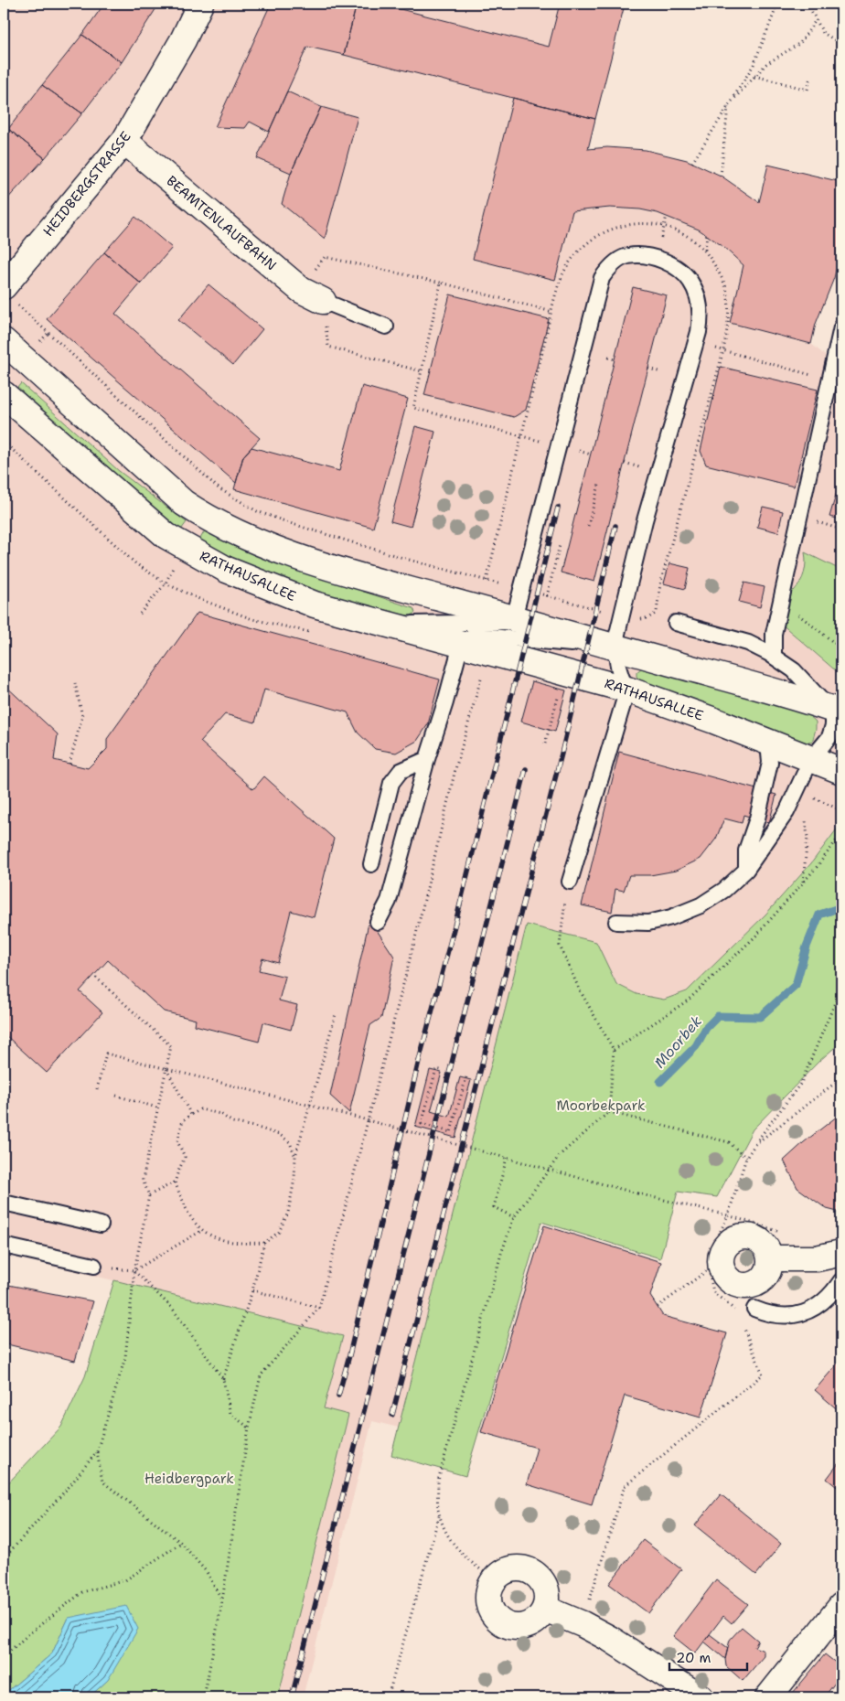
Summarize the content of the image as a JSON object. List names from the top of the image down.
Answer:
{
  "streets": {
    "main road": ["HEIDBERGSTRASSE", "BEAMTENLAUFBAHN", "RATHAUSALLEE"]
  },
  "crossings": [
    ["HEIDBERGSTRASSE", "BEAMTENLAUFBAHN"]
  ],
  "water": ["Moorbek"],
  "parks": ["Moorbekpark", "Heidbergpark"],
  "scale_bar": "20 m"
}
